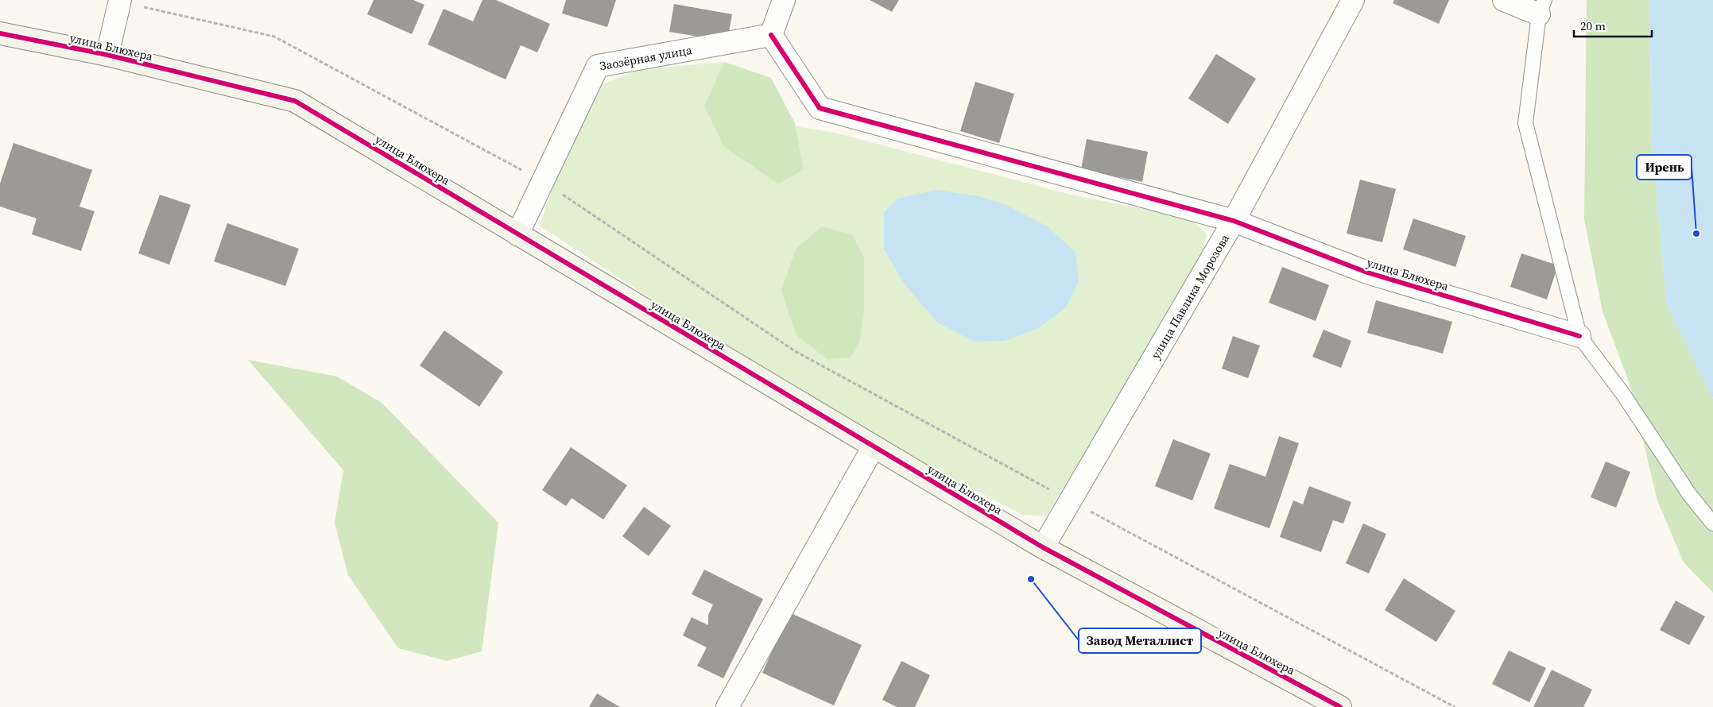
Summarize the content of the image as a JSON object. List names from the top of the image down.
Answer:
{
  "streets": {
    "street": ["улица Блюхера", "Заозёрная улица", "улица Павлика Морозова"]
  },
  "crossings": [
    ["улица Блюхера", "Заозёрная улица"],
    ["улица Блюхера", "улица Павлика Морозова"]
  ],
  "places": ["Ирень", "Завод Металлист"],
  "scale_bar": "20 m"
}
